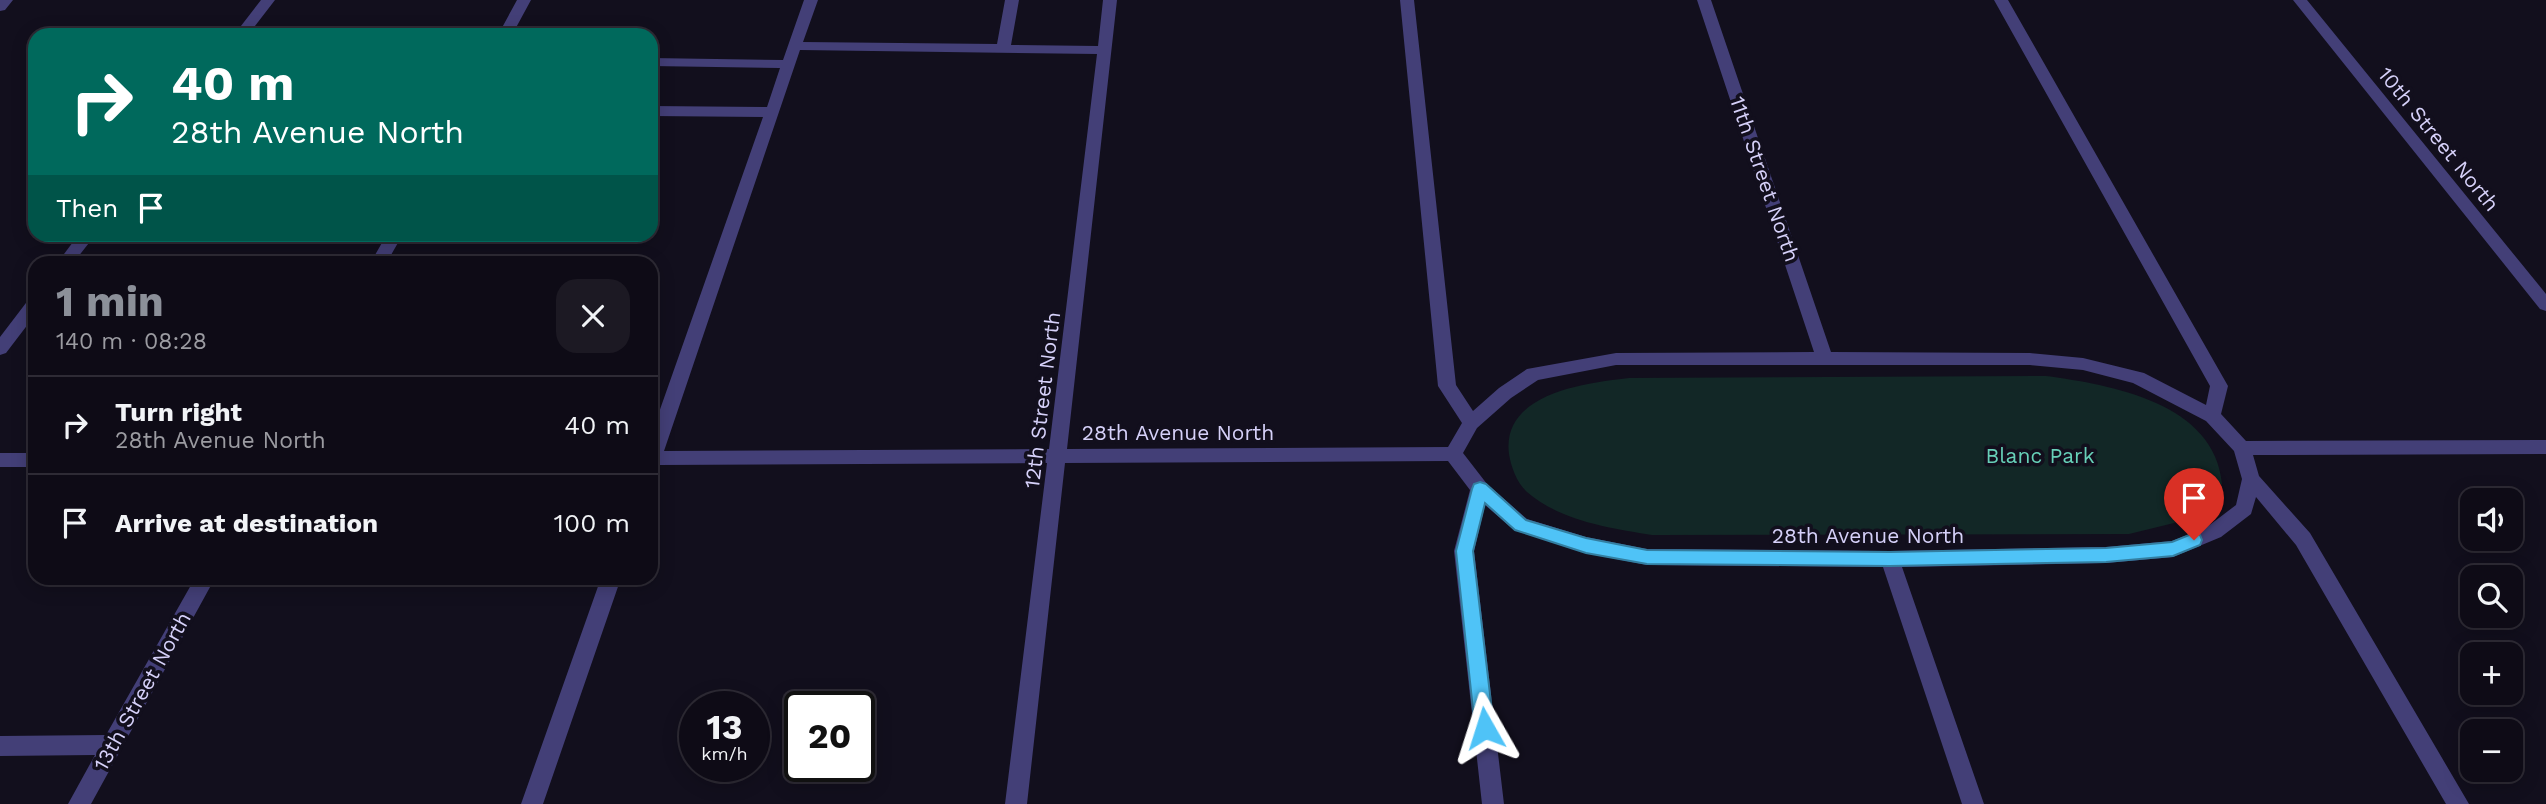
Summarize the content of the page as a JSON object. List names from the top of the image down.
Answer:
{
  "streets": {
    "street": [
      "10th Street North",
      "11th Street North",
      "12th Street North",
      "28th Avenue North",
      "13th Street North"
    ]
  },
  "crossings": [
    ["12th Street North", "28th Avenue North"]
  ],
  "parks": ["Blanc Park"],
  "page": {
    "turn": ["40 m", "28th Avenue North"],
    "then": "Then",
    "heading": ["1 min", "140 m · 08:28"],
    "list": [
      {
        "name": "Turn right",
        "note": "28th Avenue North",
        "value": "40 m"
      },
      {
        "name": "Arrive at destination",
        "value": "100 m"
      }
    ],
    "map_buttons": ["+", "−"],
    "speed": "13 km/h",
    "limit": "20"
  }
}
